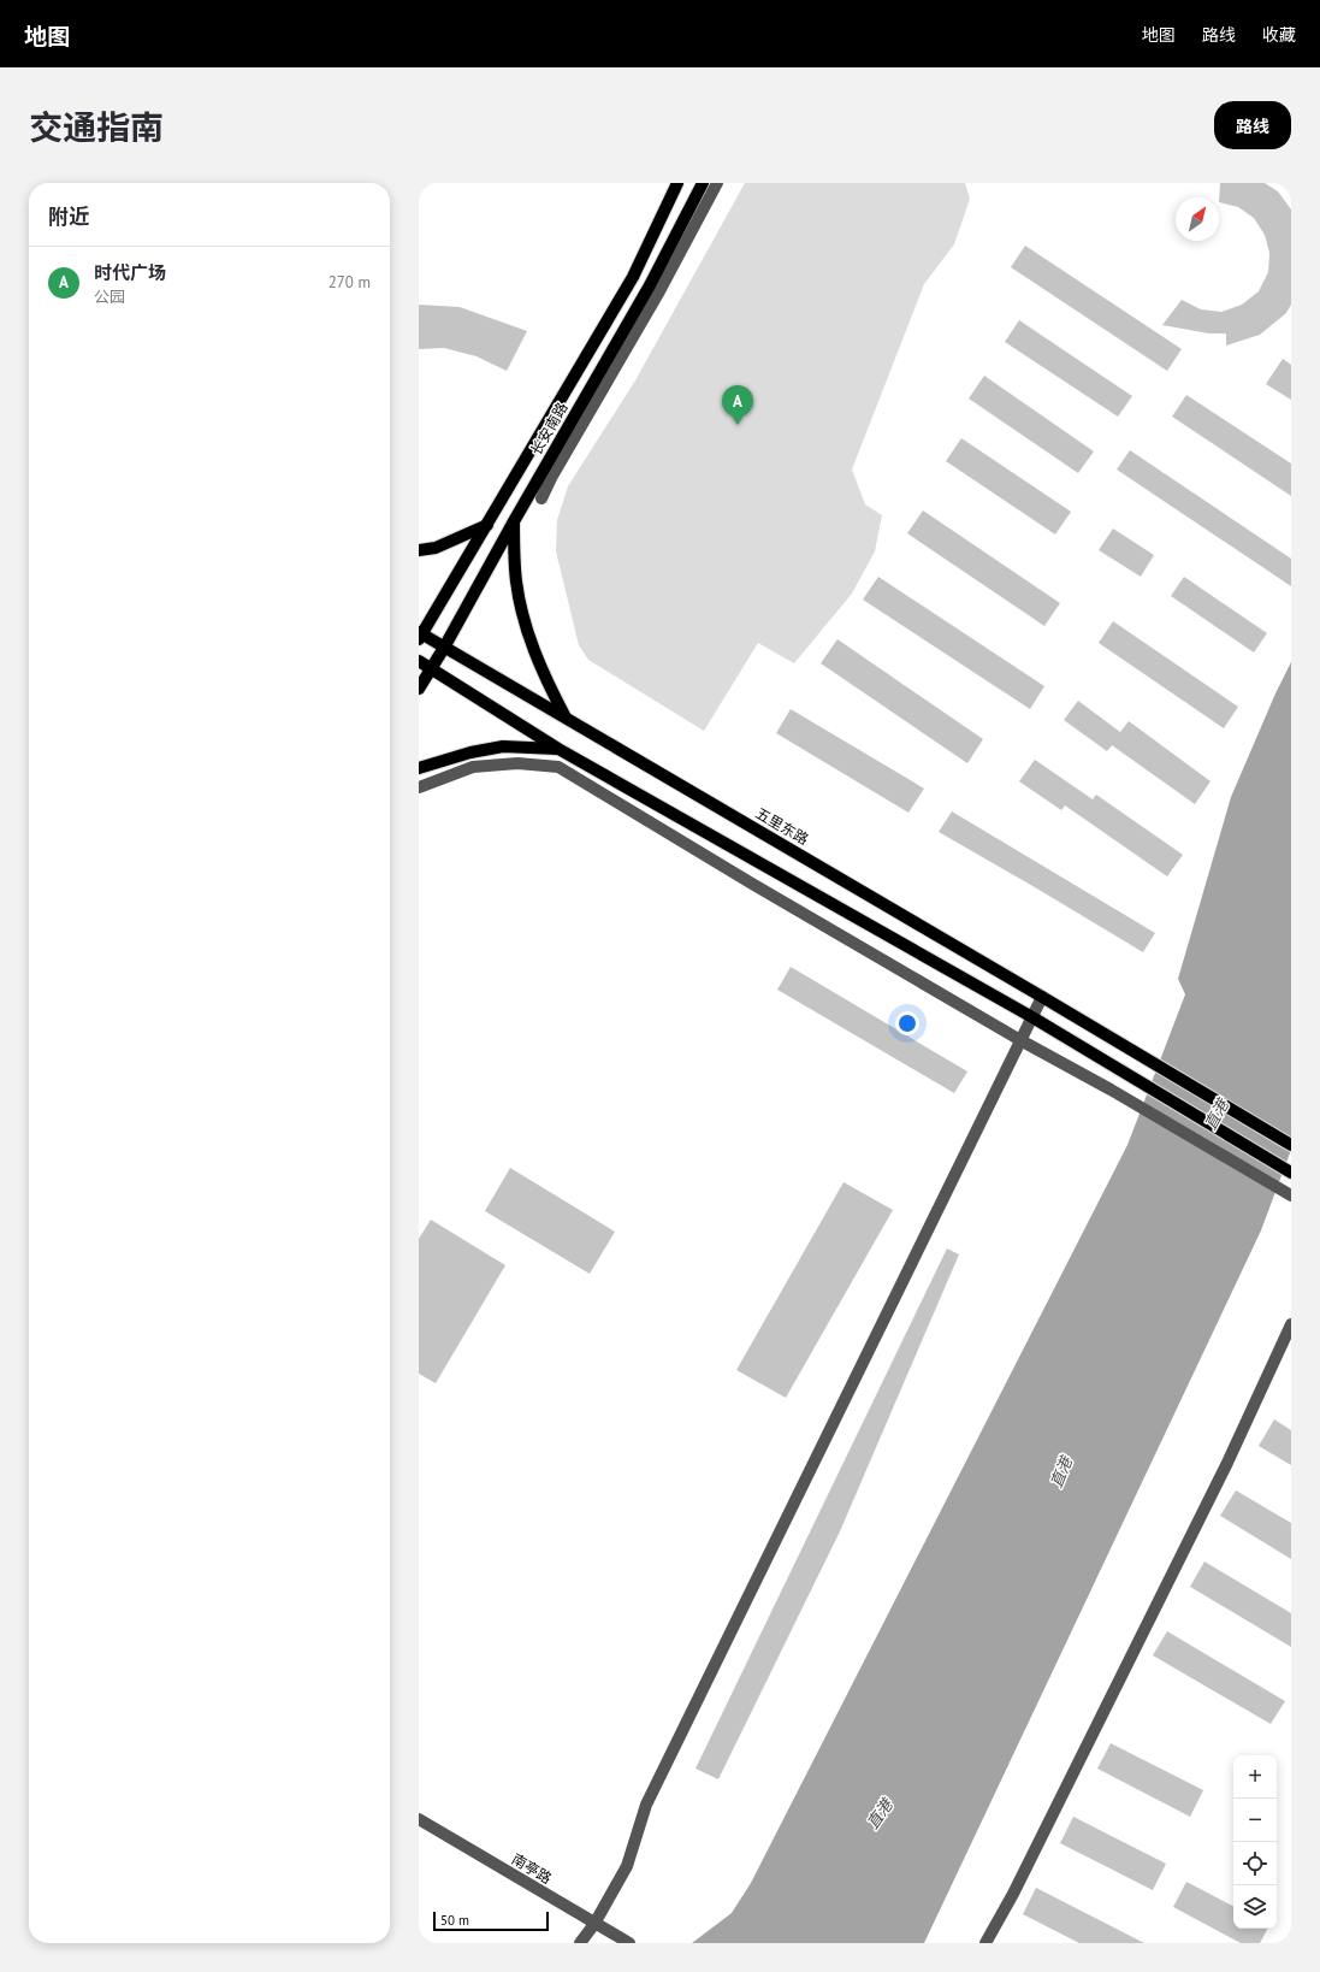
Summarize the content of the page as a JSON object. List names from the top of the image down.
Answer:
{
  "streets": {
    "main road": ["长安南路", "五里东路"],
    "street": ["南亭路"]
  },
  "crossings": [
    ["长安南路", "五里东路"]
  ],
  "water": ["直港"],
  "scale_bar": "50 m",
  "north": "top right",
  "page": {
    "header": "地图",
    "nav": ["地图", "路线", "收藏"],
    "title": "交通指南",
    "buttons": "路线",
    "heading": "附近",
    "list": [
      {
        "mark": "A",
        "name": "时代广场",
        "note": "公园",
        "value": "270 m"
      }
    ],
    "pins": "A",
    "map_buttons": ["+", "−"],
    "scale": "50 m"
  }
}
